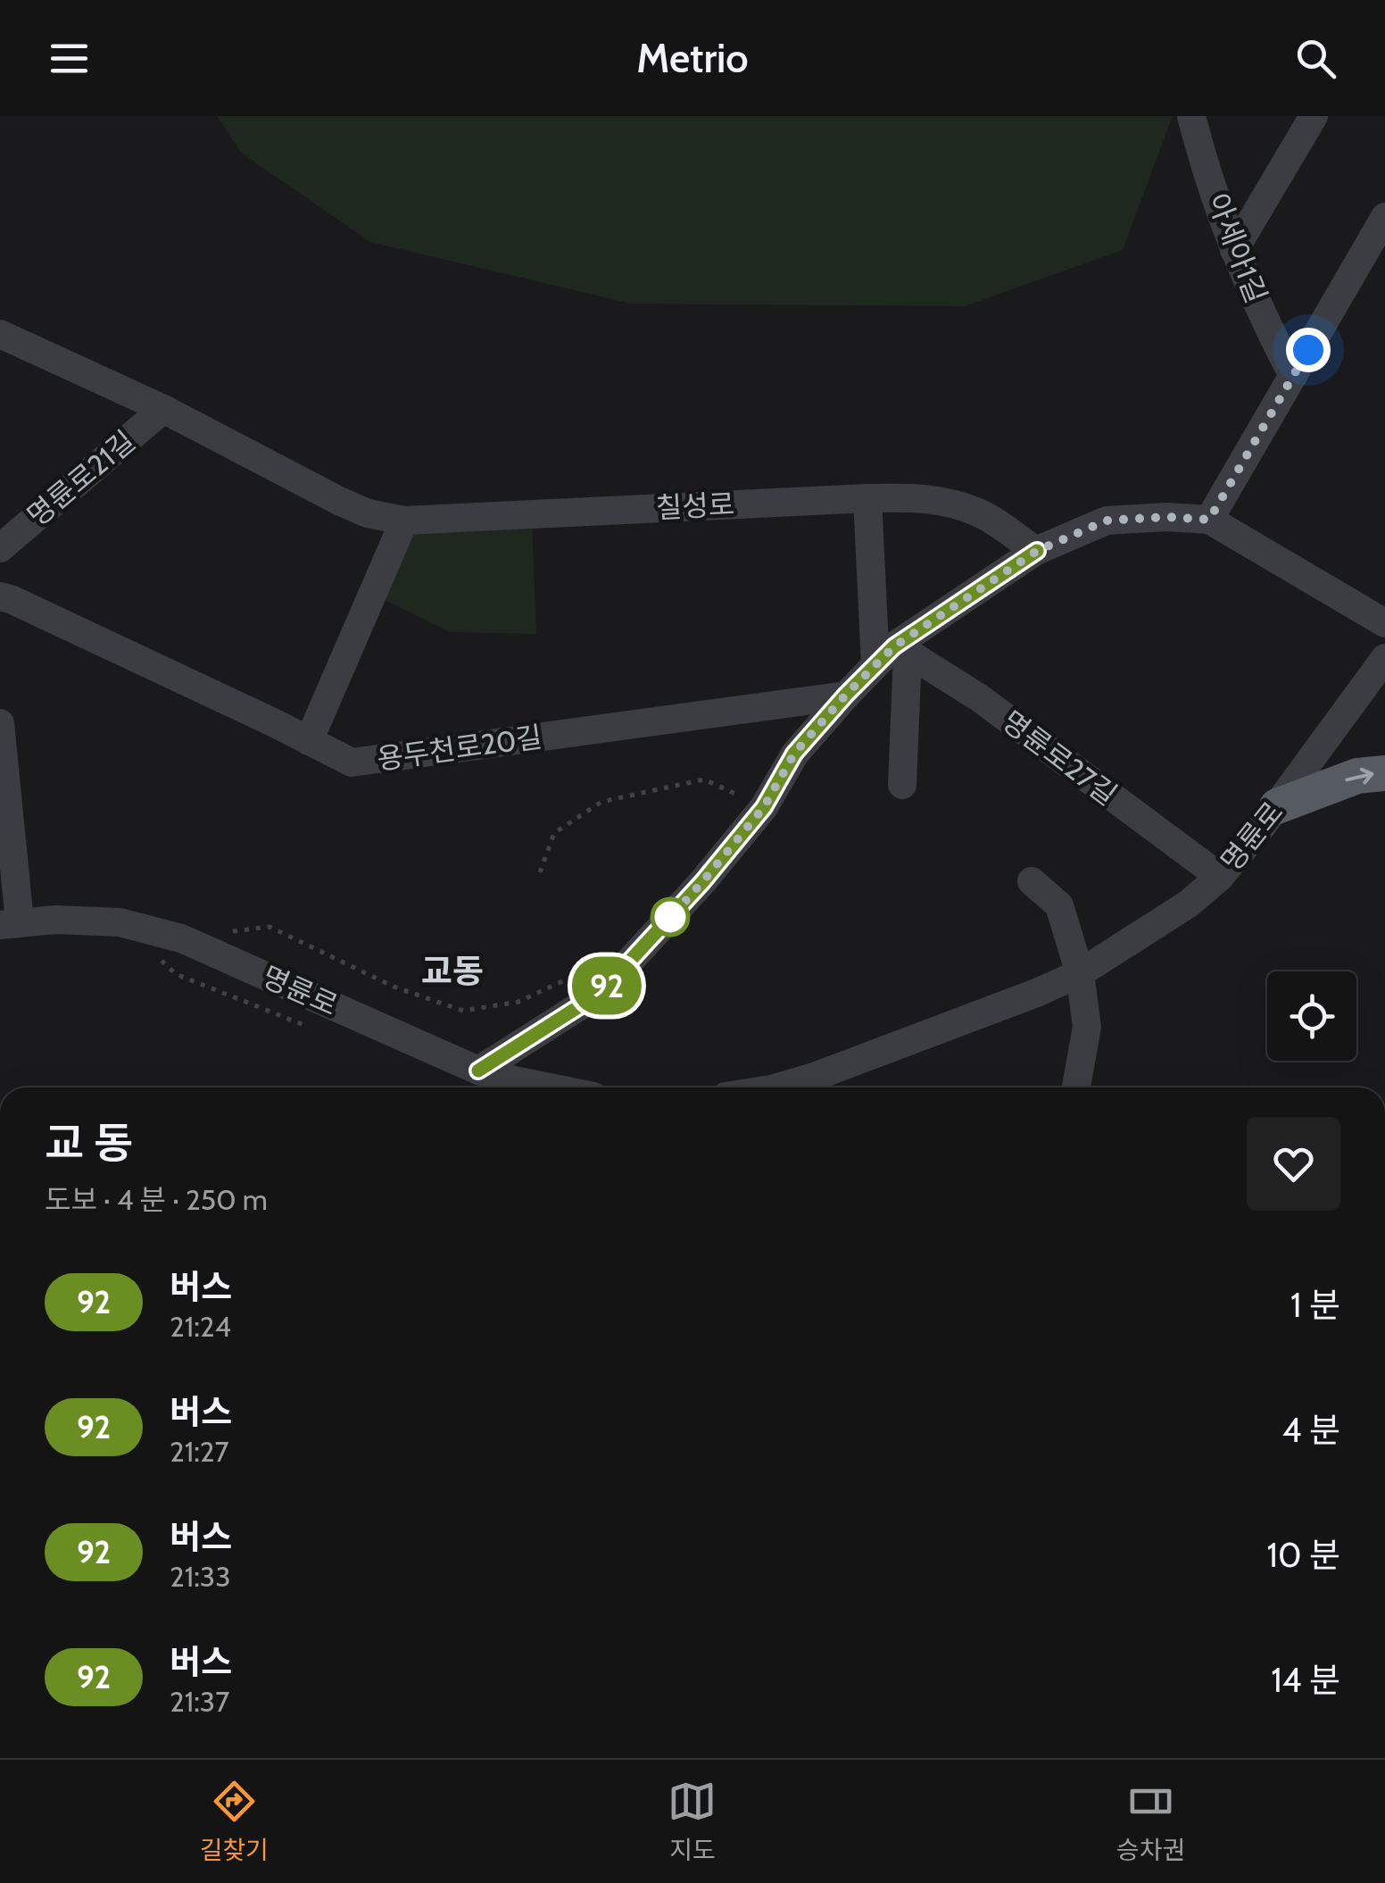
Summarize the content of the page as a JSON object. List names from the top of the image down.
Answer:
{
  "streets": {
    "street": [
      "아세아1길",
      "명륜로21길",
      "칠성로",
      "용두천로20길",
      "명륜로27길",
      "명륜로"
    ]
  },
  "crossings": [
    ["명륜로21길", "칠성로"],
    ["명륜로27길", "명륜로"]
  ],
  "districts": ["교동"],
  "lines": ["bus line 92"],
  "page": {
    "header": "Metrio",
    "on_map": "92",
    "heading": ["교 동", "도보 · 4 분 · 250 m"],
    "list": [
      {
        "mark": "92",
        "name": "버스",
        "note": "21:24",
        "value": "1 분"
      },
      {
        "mark": "92",
        "name": "버스",
        "note": "21:27",
        "value": "4 분"
      },
      {
        "mark": "92",
        "name": "버스",
        "note": "21:33",
        "value": "10 분"
      },
      {
        "mark": "92",
        "name": "버스",
        "note": "21:37",
        "value": "14 분"
      }
    ],
    "tabs": ["길찾기", "지도", "승차권"]
  }
}
